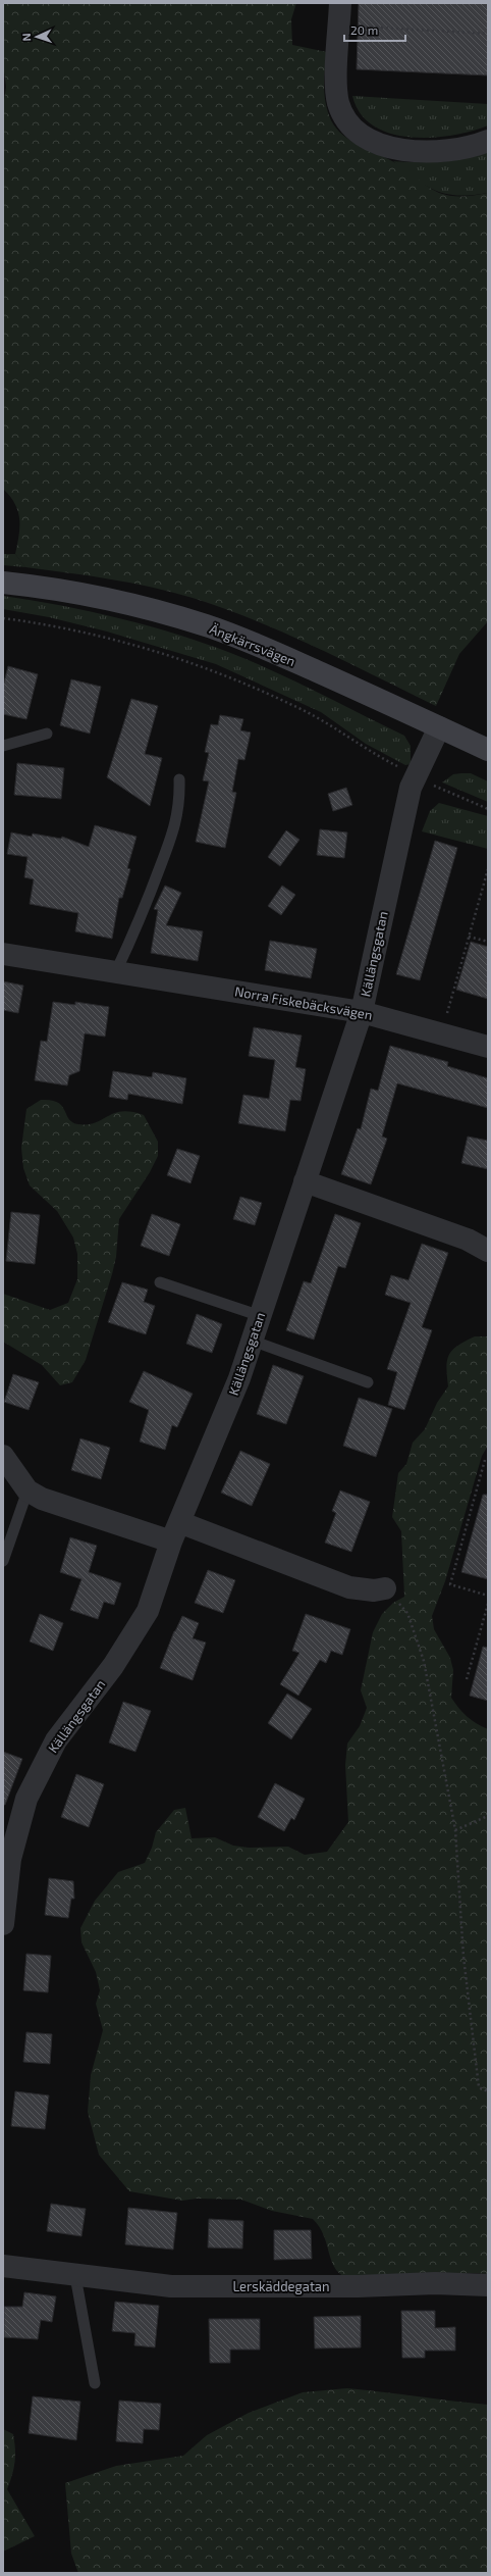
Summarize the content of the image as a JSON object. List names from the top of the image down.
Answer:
{
  "streets": {
    "street": [
      "Ängkärrsvägen",
      "Källängsgatan",
      "Norra Fiskebäcksvägen",
      "Lerskäddegatan"
    ]
  },
  "crossings": [
    ["Ängkärrsvägen", "Källängsgatan"],
    ["Källängsgatan", "Norra Fiskebäcksvägen"]
  ],
  "scale_bar": "20 m",
  "north": "left"
}
